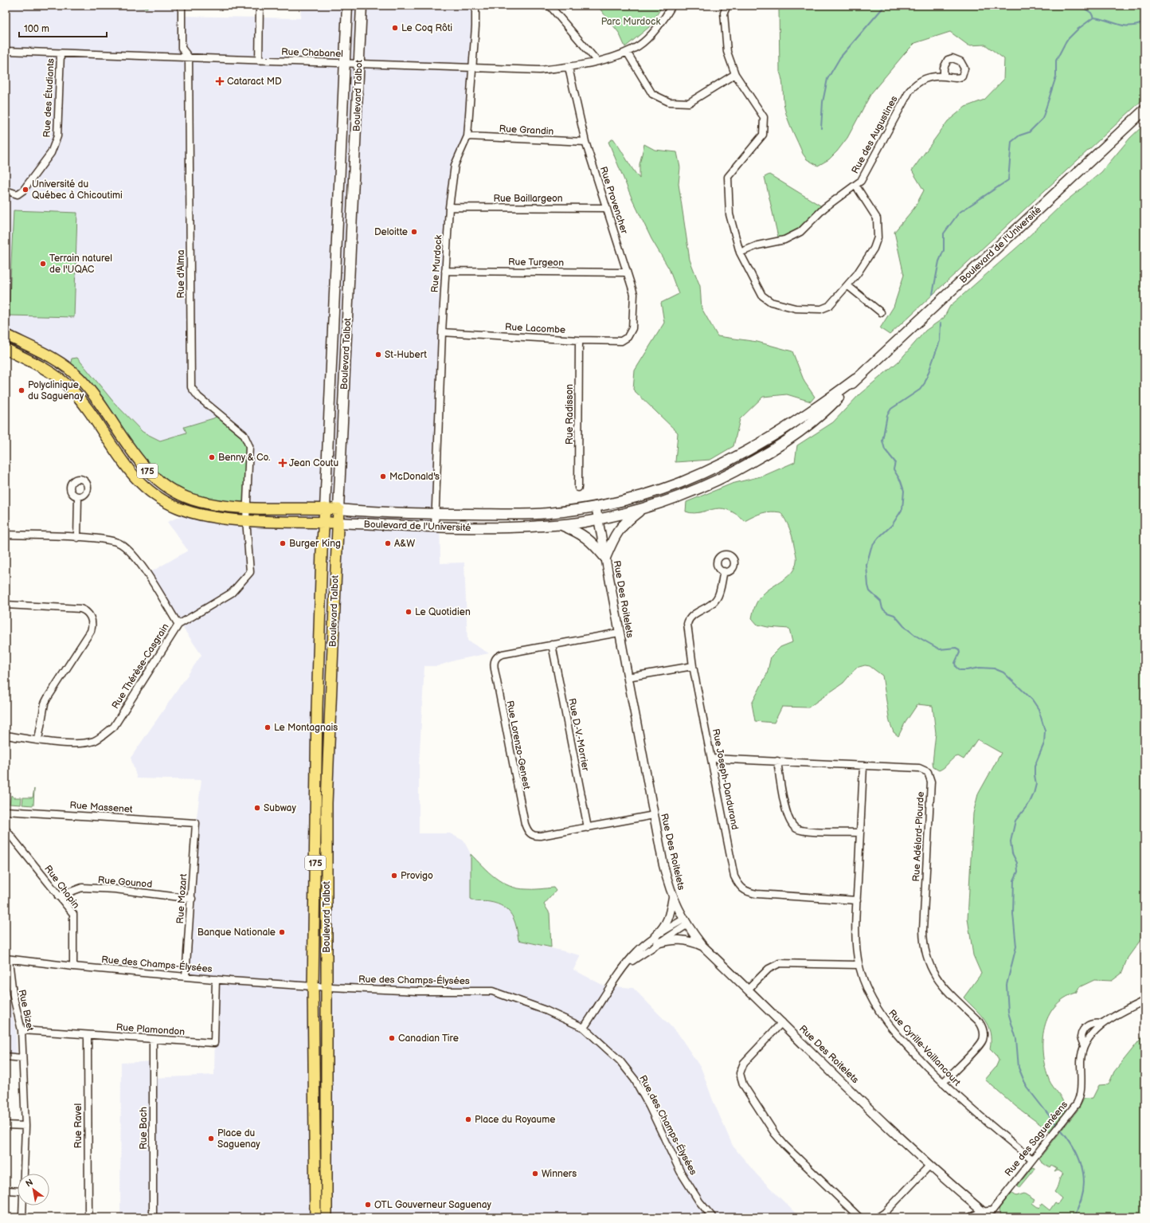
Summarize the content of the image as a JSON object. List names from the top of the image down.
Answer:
{
  "streets": {
    "main road": ["Boulevard Talbot", "Boulevard de l'Université", "175"],
    "street": [
      "Rue Chabanel",
      "Rue des Étudiants",
      "Rue Grandin",
      "Rue des Augustines",
      "Rue Baillargeon",
      "Rue Provencher",
      "Rue Turgeon",
      "Rue Murdock",
      "Rue d'Alma",
      "Rue Lacombe",
      "Rue Radisson",
      "Rue Des Roitelets",
      "Rue Thérèse-Casgrain",
      "Rue D.-V.-Morrier",
      "Rue Lorenzo-Genest",
      "Rue Joseph-Dandurand",
      "Rue Massenet",
      "Rue Adélard-Plourde",
      "Rue Gounod",
      "Rue Chopin",
      "Rue Mozart",
      "Rue des Champs-Élysées",
      "Rue Bizet",
      "Rue Plamondon",
      "Rue Cyrille-Vaillancourt",
      "Rue Ravel",
      "Rue Bach",
      "Rue des Saguenéens"
    ]
  },
  "crossings": [
    ["Rue Chabanel", "Boulevard Talbot"],
    ["Rue Chabanel", "Rue des Étudiants"],
    ["Rue Chabanel", "Rue Provencher"],
    ["Rue Chabanel", "Rue Murdock"],
    ["Rue Chabanel", "Rue d'Alma"],
    ["Boulevard Talbot", "Boulevard de l'Université"],
    ["Boulevard Talbot", "Rue des Champs-Élysées"],
    ["Rue Grandin", "Rue Provencher"],
    ["Rue Grandin", "Rue Murdock"],
    ["Rue Baillargeon", "Rue Provencher"],
    ["Rue Baillargeon", "Rue Murdock"],
    ["Rue Provencher", "Rue Turgeon"],
    ["Rue Provencher", "Rue Lacombe"],
    ["Boulevard de l'Université", "Rue Murdock"],
    ["Boulevard de l'Université", "Rue d'Alma"],
    ["Boulevard de l'Université", "Rue Des Roitelets"],
    ["Boulevard de l'Université", "Rue Thérèse-Casgrain"],
    ["Rue Turgeon", "Rue Murdock"],
    ["Rue Murdock", "Rue Lacombe"],
    ["Rue d'Alma", "Rue Thérèse-Casgrain"],
    ["Rue Lacombe", "Rue Radisson"],
    ["Rue Des Roitelets", "Rue Lorenzo-Genest"],
    ["Rue Des Roitelets", "Rue des Saguenéens"],
    ["Rue D.-V.-Morrier", "Rue Lorenzo-Genest"],
    ["Rue Joseph-Dandurand", "Rue Adélard-Plourde"],
    ["Rue Joseph-Dandurand", "Rue Cyrille-Vaillancourt"],
    ["Rue Massenet", "Rue Mozart"],
    ["Rue Adélard-Plourde", "Rue Cyrille-Vaillancourt"],
    ["Rue Gounod", "Rue Chopin"],
    ["Rue Gounod", "Rue Mozart"],
    ["Rue Chopin", "Rue des Champs-Élysées"],
    ["Rue Mozart", "Rue des Champs-Élysées"],
    ["Rue des Champs-Élysées", "Rue Bizet"],
    ["Rue des Champs-Élysées", "Rue Plamondon"],
    ["Rue Bizet", "Rue Plamondon"],
    ["Rue Plamondon", "Rue Ravel"],
    ["Rue Plamondon", "Rue Bach"],
    ["Rue Cyrille-Vaillancourt", "Rue des Saguenéens"]
  ],
  "parks": ["Parc Murdock"],
  "places": {
    "other": [
      "Le Coq Rôti",
      "Université du Québec à Chicoutimi",
      "Deloitte",
      "Terrain naturel de l'UQAC",
      "St-Hubert",
      "Polyclinique du Saguenay",
      "Benny & Co.",
      "McDonald's",
      "Burger King",
      "A&W",
      "Le Quotidien",
      "Le Montagnais",
      "Subway",
      "Provigo",
      "Banque Nationale",
      "Canadian Tire",
      "Place du Royaume",
      "Place du Saguenay",
      "Winners",
      "OTL Gouverneur Saguenay"
    ],
    "health": ["Cataract MD", "Jean Coutu"]
  },
  "scale_bar": "100 m",
  "north": "top left"
}
